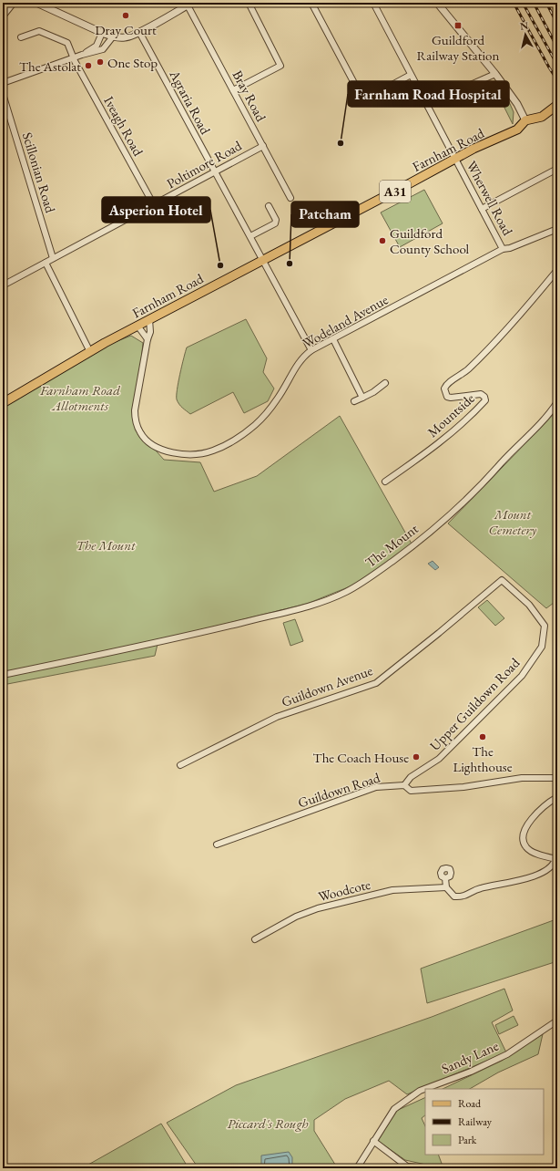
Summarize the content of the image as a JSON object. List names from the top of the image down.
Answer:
{
  "streets": {
    "main road": ["Farnham Road", "A31"],
    "street": [
      "Bray Road",
      "Agraria Road",
      "Iveagh Road",
      "Poltimore Road",
      "Scillonian Road",
      "Wherwell Road",
      "Wodeland Avenue",
      "Mountside",
      "The Mount",
      "Guildown Avenue",
      "Upper Guildown Road",
      "Guildown Road",
      "Woodcote",
      "Sandy Lane"
    ]
  },
  "crossings": [
    ["Bray Road", "Poltimore Road"],
    ["Agraria Road", "Farnham Road"],
    ["Agraria Road", "Poltimore Road"],
    ["Agraria Road", "Wodeland Avenue"],
    ["Iveagh Road", "Poltimore Road"],
    ["Farnham Road", "Wherwell Road"],
    ["Farnham Road", "Wodeland Avenue"],
    ["Poltimore Road", "Scillonian Road"],
    ["Wherwell Road", "Wodeland Avenue"],
    ["Guildown Avenue", "Upper Guildown Road"],
    ["Upper Guildown Road", "Guildown Road"]
  ],
  "parks": [
    "Farnham Road Allotments",
    "Mount Cemetery",
    "The Mount",
    "Piccard's Rough"
  ],
  "places": {
    "other": [
      "Dray Court",
      "One Stop",
      "The Astolat",
      "Farnham Road Hospital",
      "Guildford County School",
      "Patcham",
      "Asperion Hotel",
      "The Lighthouse",
      "The Coach House"
    ],
    "transit": ["Guildford Railway Station"]
  },
  "legend": ["Road", "Railway", "Park"],
  "north": "top"
}
